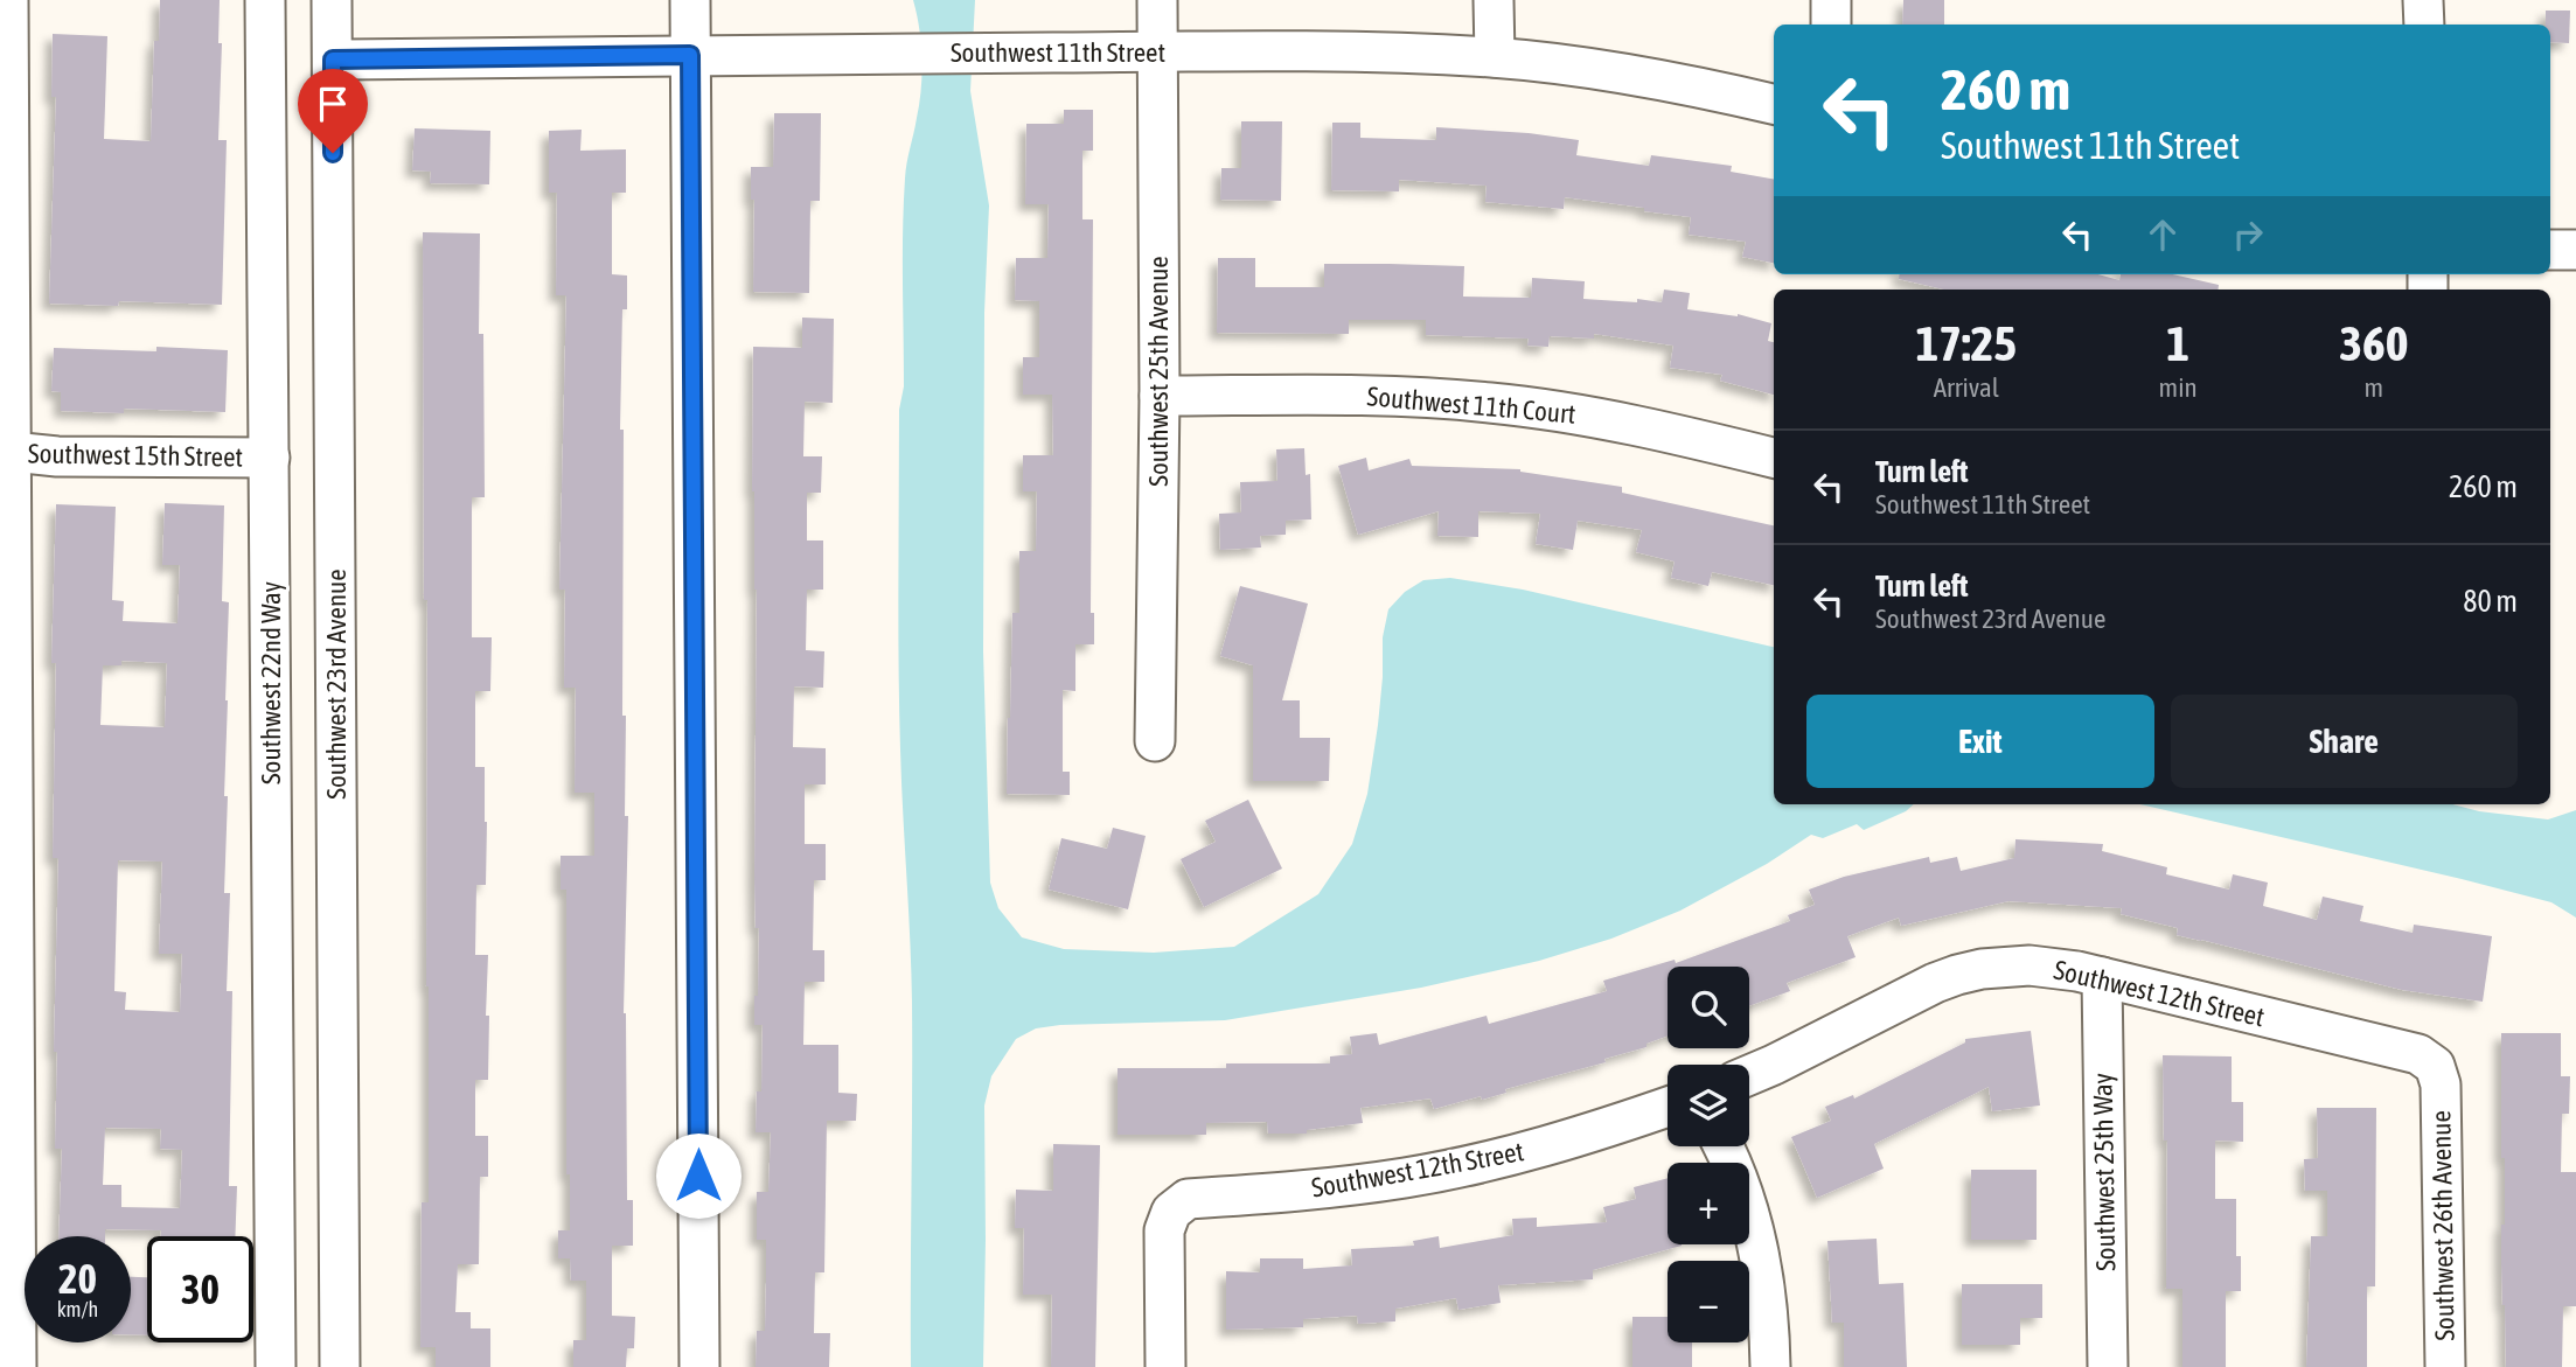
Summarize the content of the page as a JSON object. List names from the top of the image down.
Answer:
{
  "streets": {
    "street": [
      "Southwest 11th Street",
      "Southwest 25th Avenue",
      "Southwest 11th Court",
      "Southwest 15th Street",
      "Southwest 22nd Way",
      "Southwest 23rd Avenue",
      "Southwest 12th Street",
      "Southwest 25th Way",
      "Southwest 26th Avenue"
    ]
  },
  "crossings": [
    ["Southwest 11th Street", "Southwest 25th Avenue"],
    ["Southwest 11th Street", "Southwest 23rd Avenue"],
    ["Southwest 25th Avenue", "Southwest 11th Court"],
    ["Southwest 15th Street", "Southwest 22nd Way"],
    ["Southwest 12th Street", "Southwest 25th Way"],
    ["Southwest 12th Street", "Southwest 26th Avenue"]
  ],
  "page": {
    "turn": ["260 m", "Southwest 11th Street"],
    "eta": [
      "17:25",
      "Arrival",
      "1",
      "min",
      "360",
      "m"
    ],
    "list": [
      {
        "name": "Turn left",
        "note": "Southwest 11th Street",
        "value": "260 m"
      },
      {
        "name": "Turn left",
        "note": "Southwest 23rd Avenue",
        "value": "80 m"
      }
    ],
    "buttons": ["Exit", "Share"],
    "map_buttons": ["+", "−"],
    "speed": "20 km/h",
    "limit": "30"
  }
}
